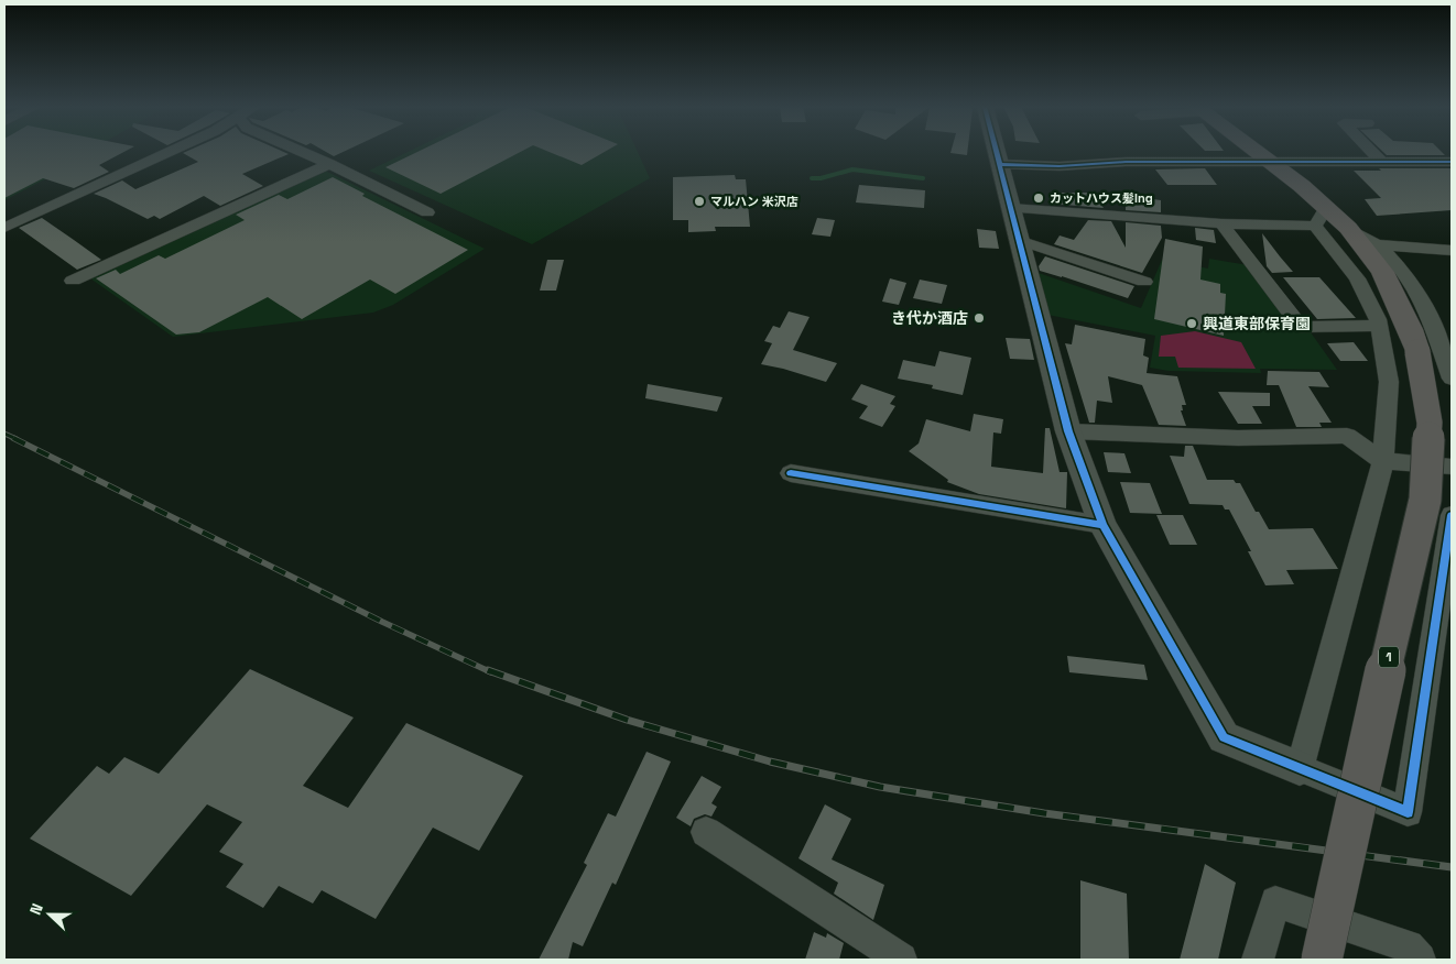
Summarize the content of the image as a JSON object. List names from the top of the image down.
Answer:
{
  "streets": {
    "main road": ["1"]
  },
  "places": [
    "カットハウス髪ing",
    "マルハン 米沢店",
    "き代か酒店",
    "興道東部保育園"
  ],
  "north": "left"
}
